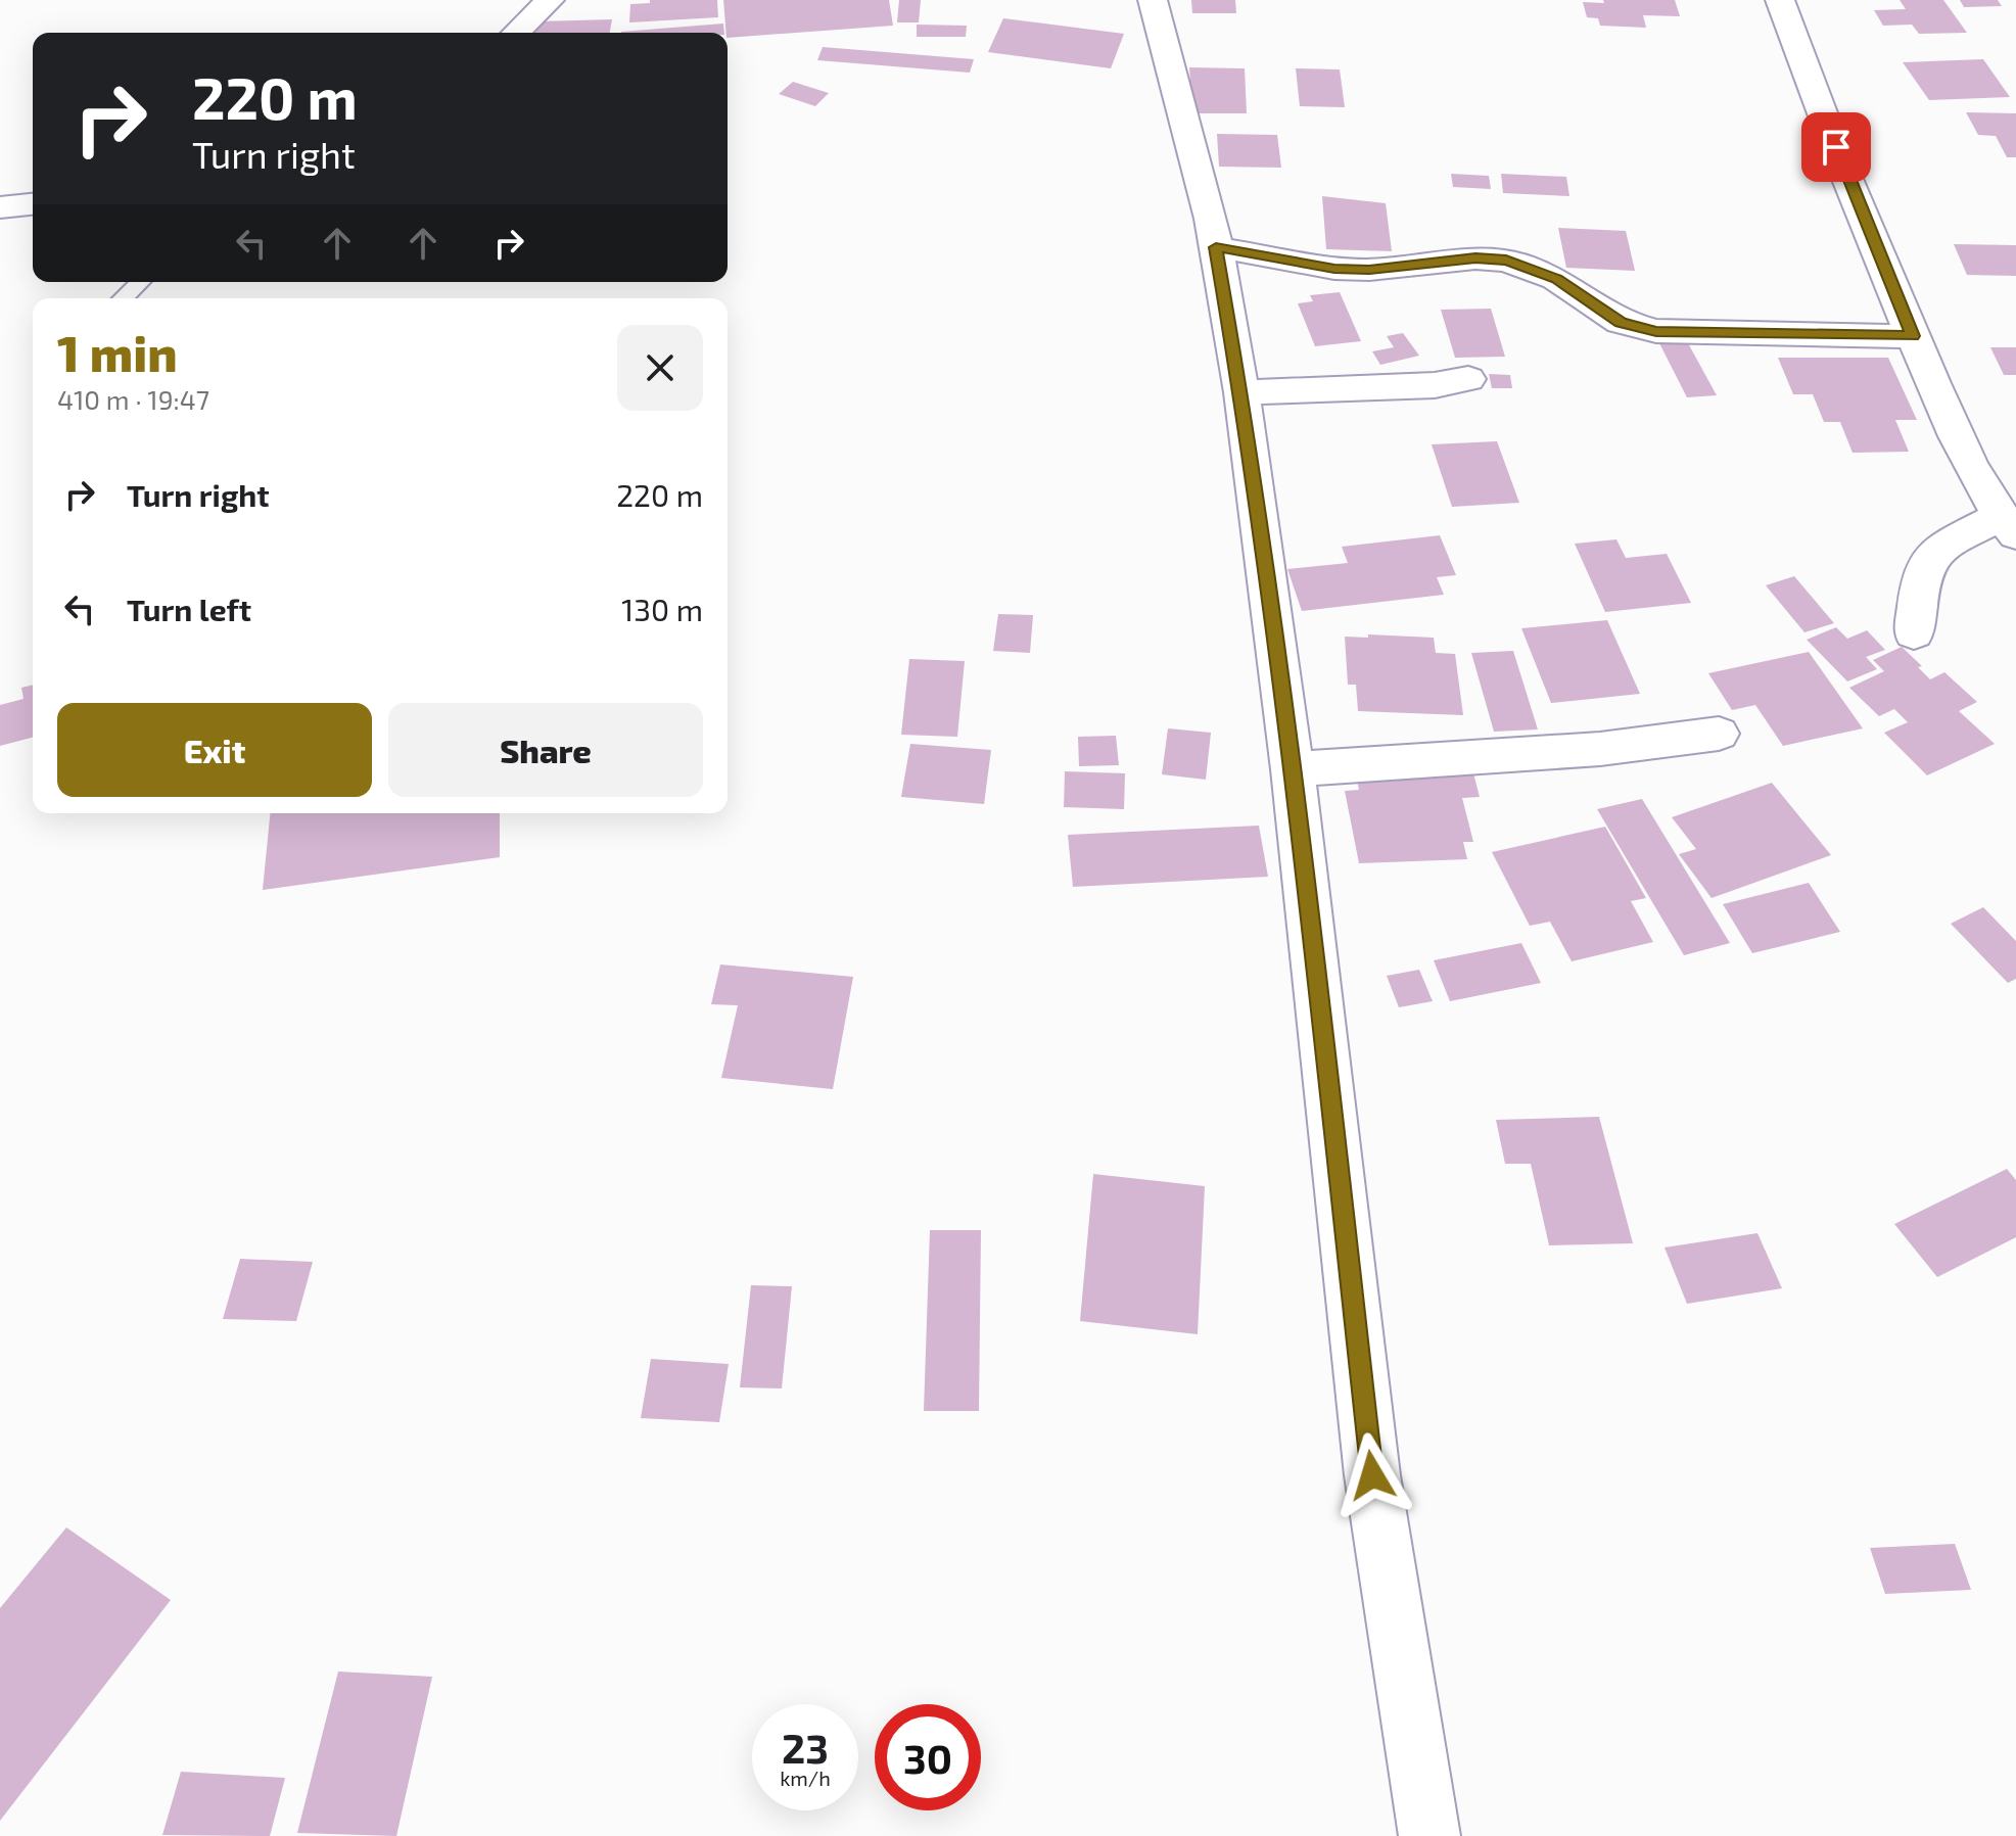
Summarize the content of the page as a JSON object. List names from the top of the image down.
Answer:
{
  "page": {
    "turn": ["220 m", "Turn right"],
    "heading": ["1 min", "410 m · 19:47"],
    "list": [
      {
        "name": "Turn right",
        "value": "220 m"
      },
      {
        "name": "Turn left",
        "value": "130 m"
      }
    ],
    "buttons": ["Exit", "Share"],
    "speed": "23 km/h",
    "limit": "30"
  }
}
